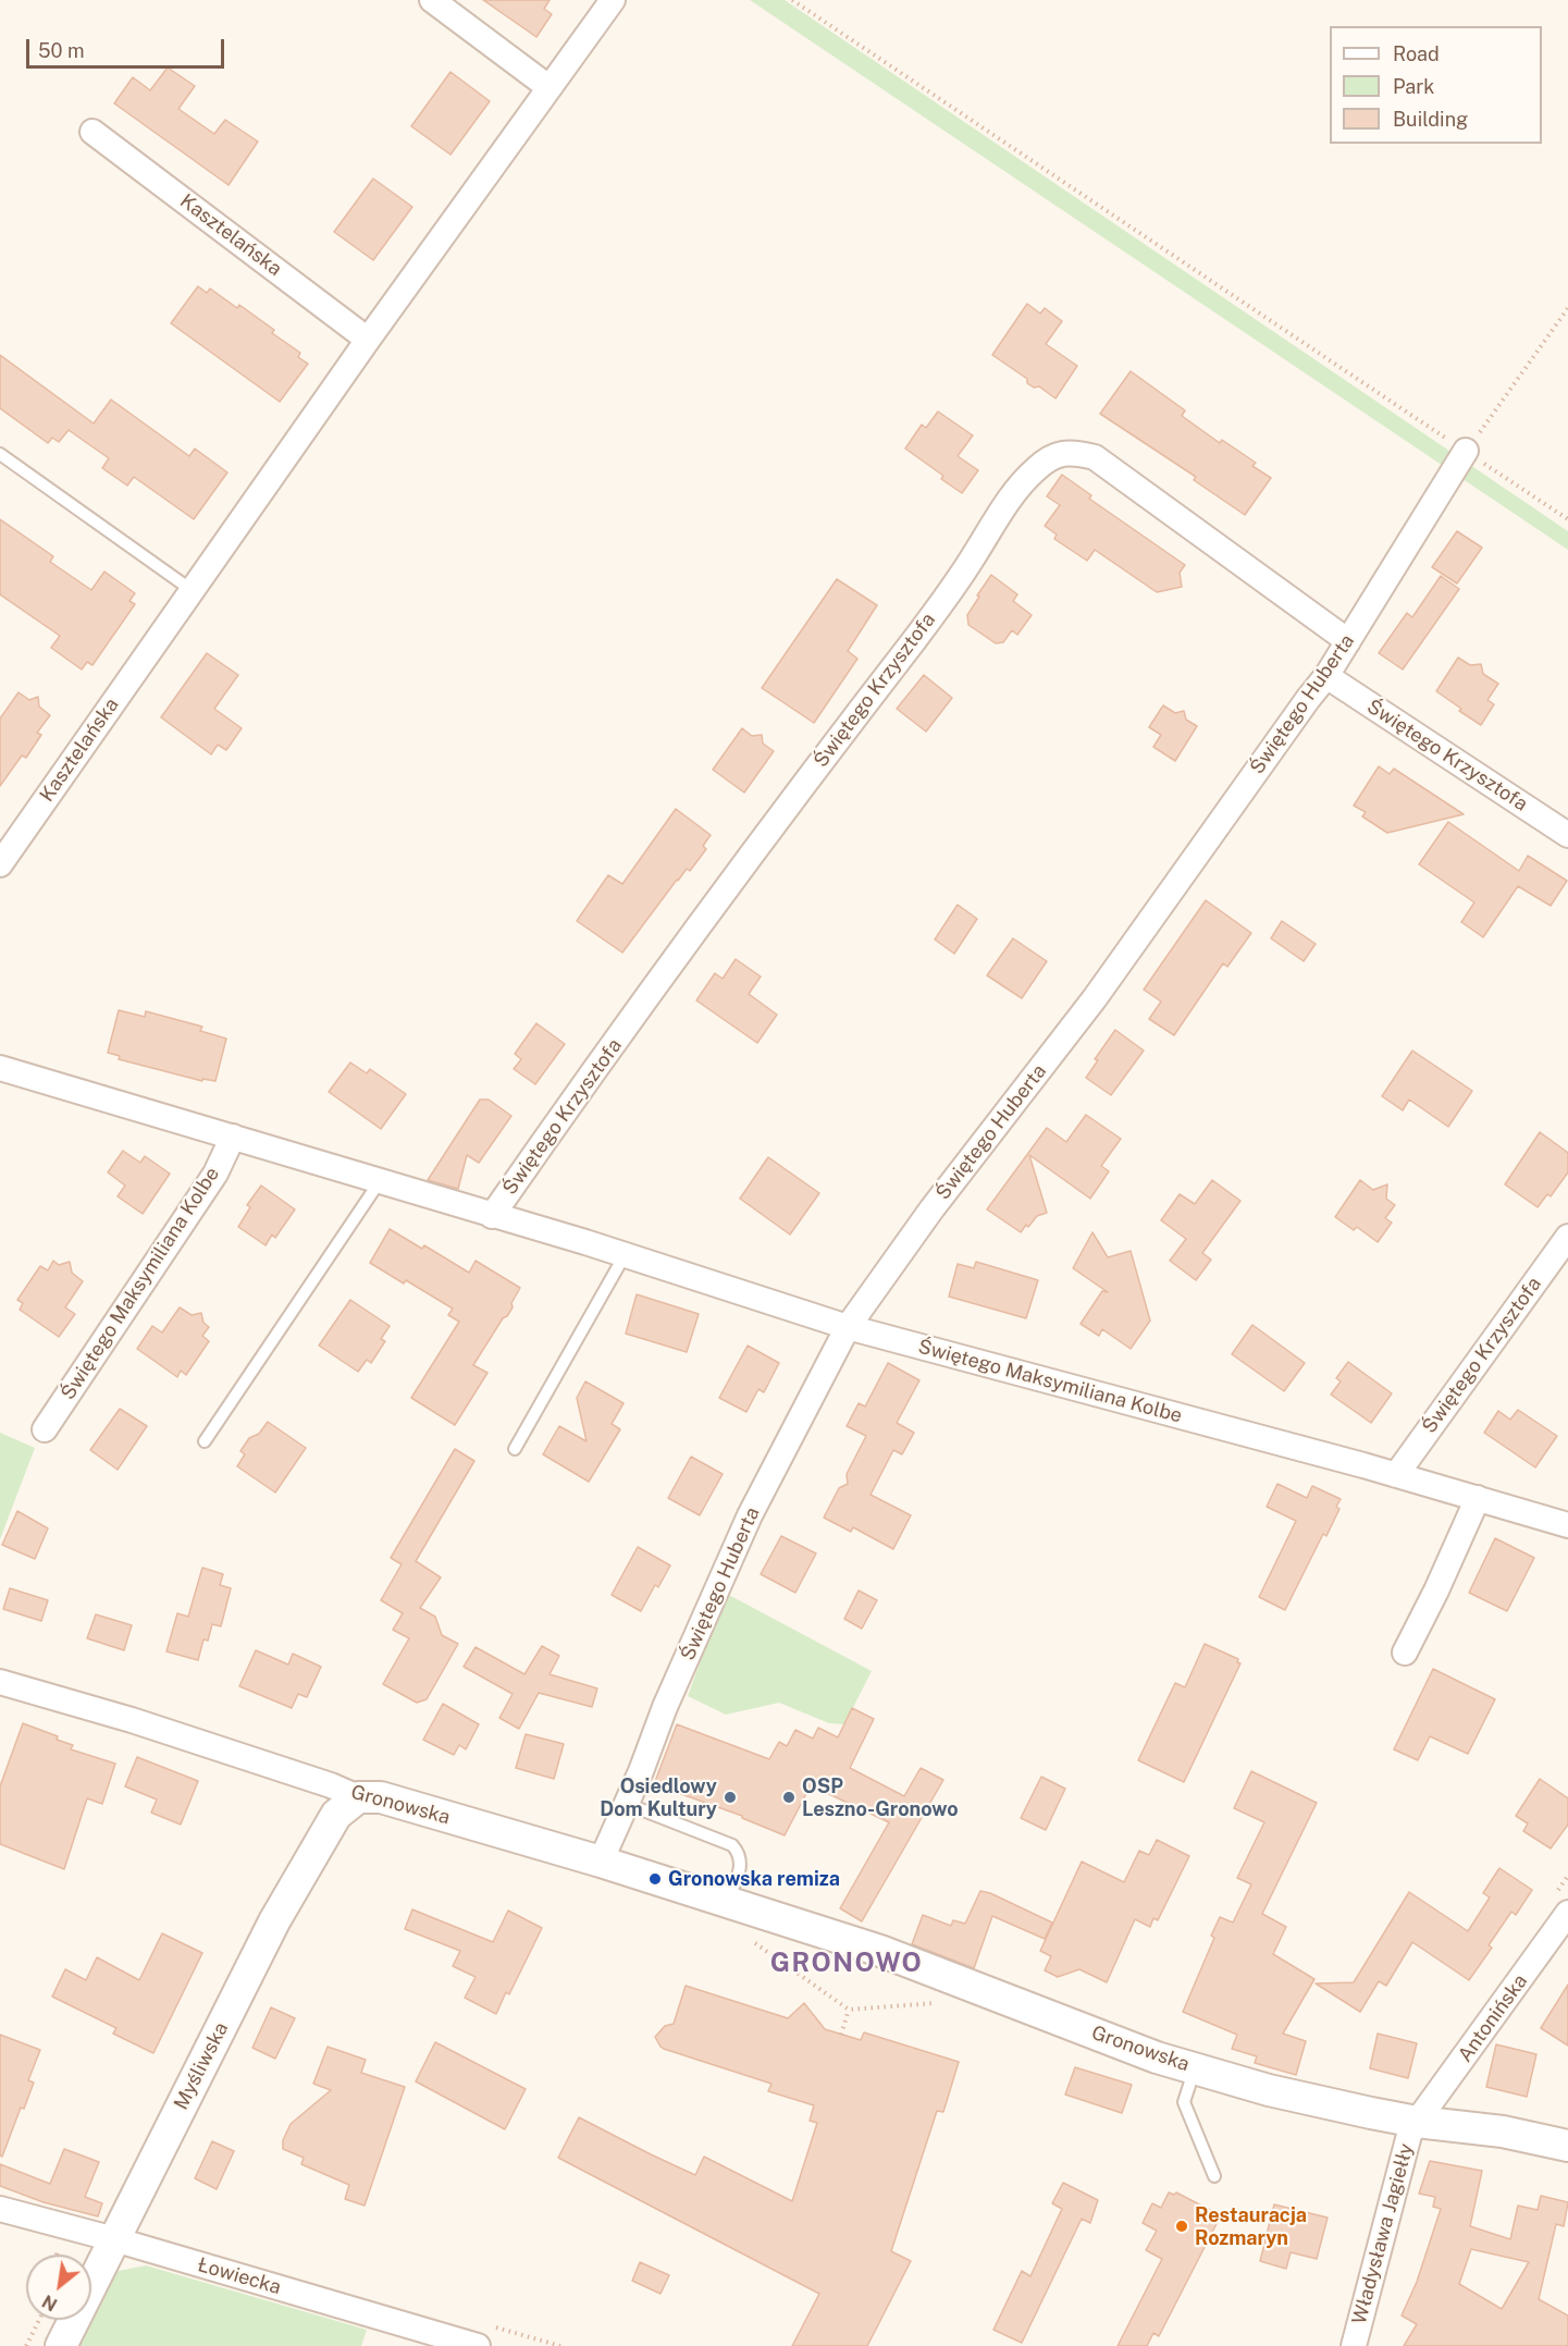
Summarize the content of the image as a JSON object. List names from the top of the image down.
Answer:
{
  "streets": {
    "street": [
      "Kasztelańska",
      "Świętego Krzysztofa",
      "Świętego Huberta",
      "Świętego Maksymiliana Kolbe",
      "Gronowska",
      "Antonińska",
      "Myśliwska",
      "Władysława Jagiełły",
      "Łowiecka"
    ]
  },
  "crossings": [
    ["Świętego Krzysztofa", "Świętego Huberta"],
    ["Świętego Krzysztofa", "Świętego Maksymiliana Kolbe"],
    ["Świętego Huberta", "Świętego Maksymiliana Kolbe"],
    ["Świętego Huberta", "Gronowska"],
    ["Gronowska", "Antonińska"],
    ["Gronowska", "Myśliwska"],
    ["Gronowska", "Władysława Jagiełły"],
    ["Antonińska", "Władysława Jagiełły"],
    ["Myśliwska", "Łowiecka"]
  ],
  "districts": ["GRONOWO"],
  "places": [
    "Osiedlowy Dom Kultury",
    "OSP Leszno-Gronowo",
    "Gronowska remiza",
    "Restauracja Rozmaryn"
  ],
  "legend": ["Road", "Park", "Building"],
  "scale_bar": "50 m",
  "north": "bottom left"
}
